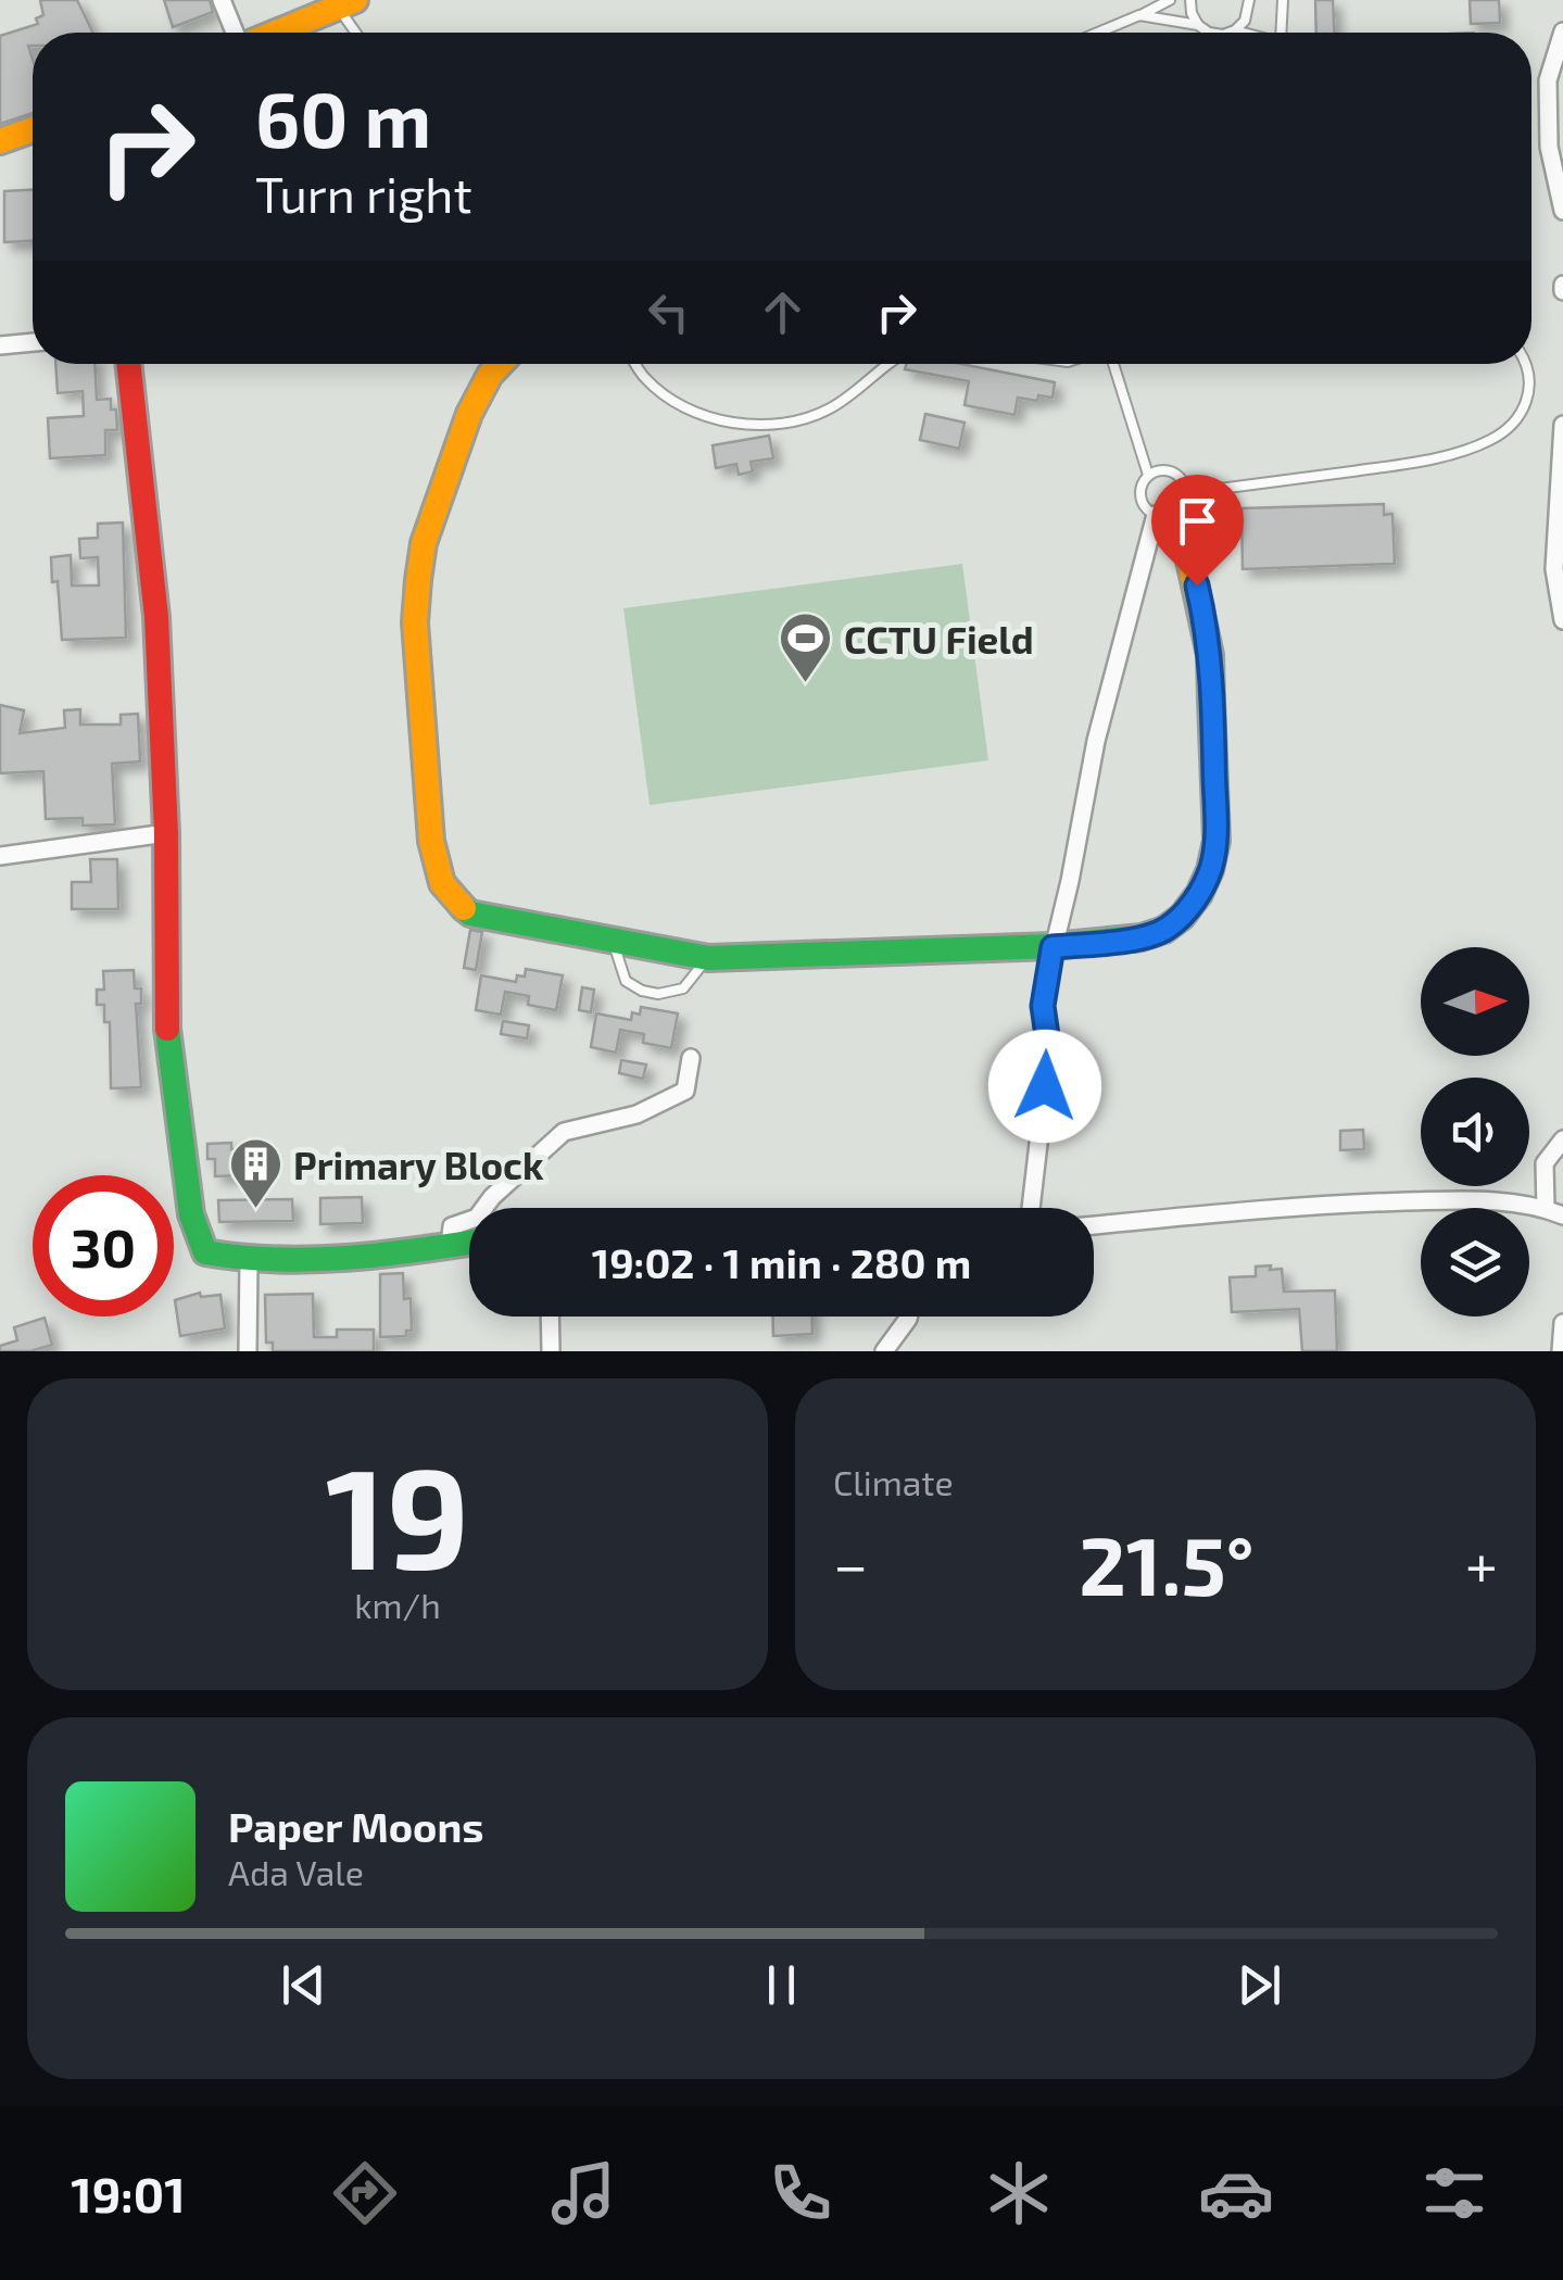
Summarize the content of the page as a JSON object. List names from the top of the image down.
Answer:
{
  "places": {
    "sports": ["CCTU Field"],
    "building": ["Primary Block"]
  },
  "north": "right",
  "page": {
    "turn": ["60 m", "Turn right"],
    "limit": "30",
    "trip": "19:02 · 1 min · 280 m",
    "tile": [
      ["19", "km/h"],
      "Climate"
    ],
    "heat": ["−", "21.5°", "+"],
    "song": ["Paper Moons", "Ada Vale"],
    "tabs": "19:01"
  }
}
